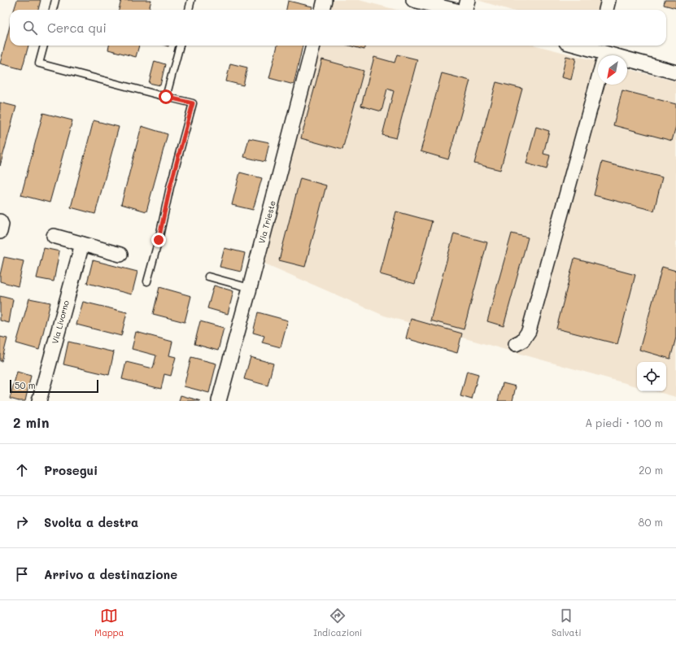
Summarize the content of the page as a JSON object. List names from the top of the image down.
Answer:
{
  "streets": {
    "street": ["Via Trieste", "Via Livorno"]
  },
  "scale_bar": "50 m",
  "north": "bottom left",
  "page": {
    "search": "Cerca qui",
    "scale": "50 m",
    "heading": ["2 min", "A piedi · 100 m"],
    "list": [
      ["Prosegui", "20 m"],
      ["Svolta a destra", "80 m"],
      "Arrivo a destinazione"
    ],
    "nav": ["Mappa", "Indicazioni", "Salvati"]
  }
}
